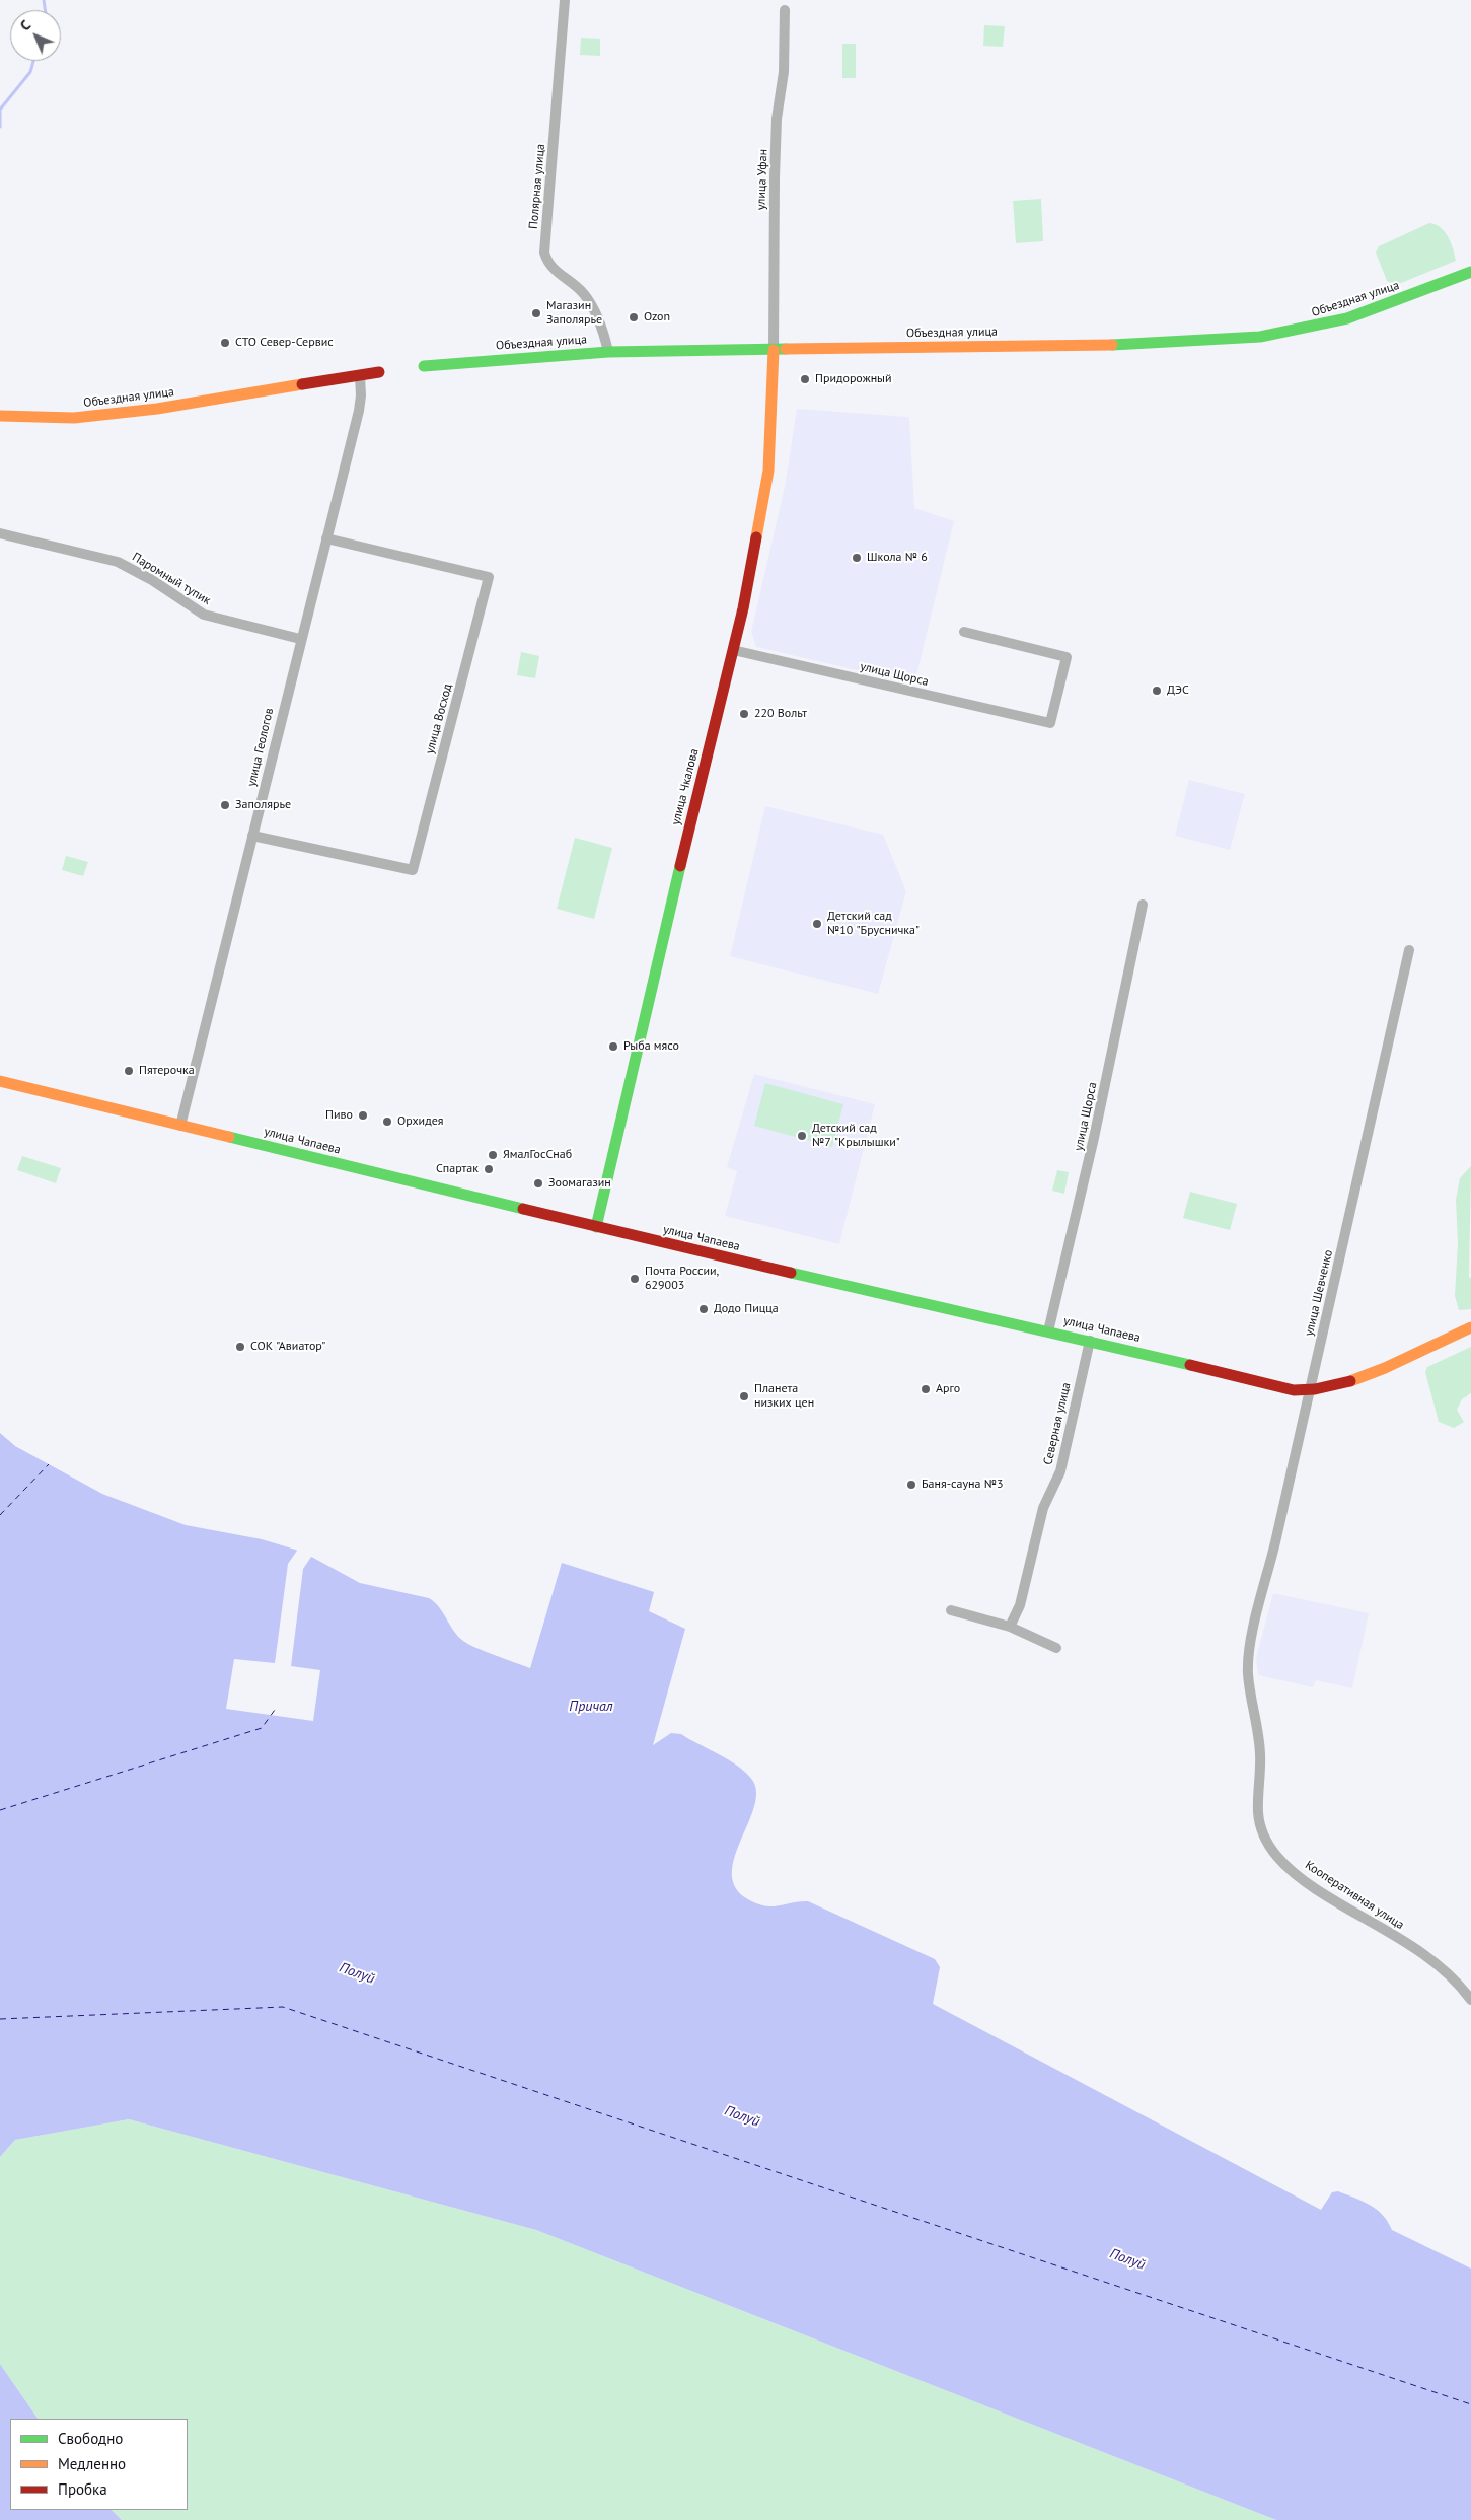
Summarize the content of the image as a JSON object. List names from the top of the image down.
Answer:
{
  "streets": {
    "main road": ["Объездная улица", "улица Чкалова", "улица Чапаева"],
    "street": [
      "улица Уфан",
      "Полярная улица",
      "Паромный тупик",
      "улица Щорса",
      "улица Восход",
      "улица Геологов",
      "улица Шевченко",
      "Северная улица",
      "Кооперативная улица"
    ]
  },
  "crossings": [
    ["улица Уфан", "Объездная улица"],
    ["улица Уфан", "улица Чкалова"],
    ["Полярная улица", "Объездная улица"],
    ["Объездная улица", "улица Геологов"],
    ["Объездная улица", "улица Чкалова"],
    ["Паромный тупик", "улица Геологов"],
    ["улица Щорса", "улица Чкалова"],
    ["улица Щорса", "улица Чапаева"],
    ["улица Восход", "улица Геологов"],
    ["улица Геологов", "улица Чапаева"],
    ["улица Чкалова", "улица Чапаева"],
    ["улица Чапаева", "улица Шевченко"],
    ["улица Чапаева", "Северная улица"],
    ["улица Шевченко", "Кооперативная улица"]
  ],
  "water": ["Причал", "Полуй"],
  "places": [
    "Магазин Заполярье",
    "Ozon",
    "СТО Север-Сервис",
    "Придорожный",
    "Школа № 6",
    "ДЭС",
    "220 Вольт",
    "Заполярье",
    "Детский сад №10 \"Брусничка\"",
    "Рыба мясо",
    "Пятерочка",
    "Пиво",
    "Орхидея",
    "Детский сад №7 \"Крылышки\"",
    "ЯмалГосСнаб",
    "Спартак",
    "Зоомагазин",
    "Почта России, 629003",
    "Додо Пицца",
    "СОК \"Авиатор\"",
    "Арго",
    "Планета низких цен",
    "Баня-сауна №3"
  ],
  "legend": ["Свободно", "Медленно", "Пробка"],
  "north": "top left"
}
